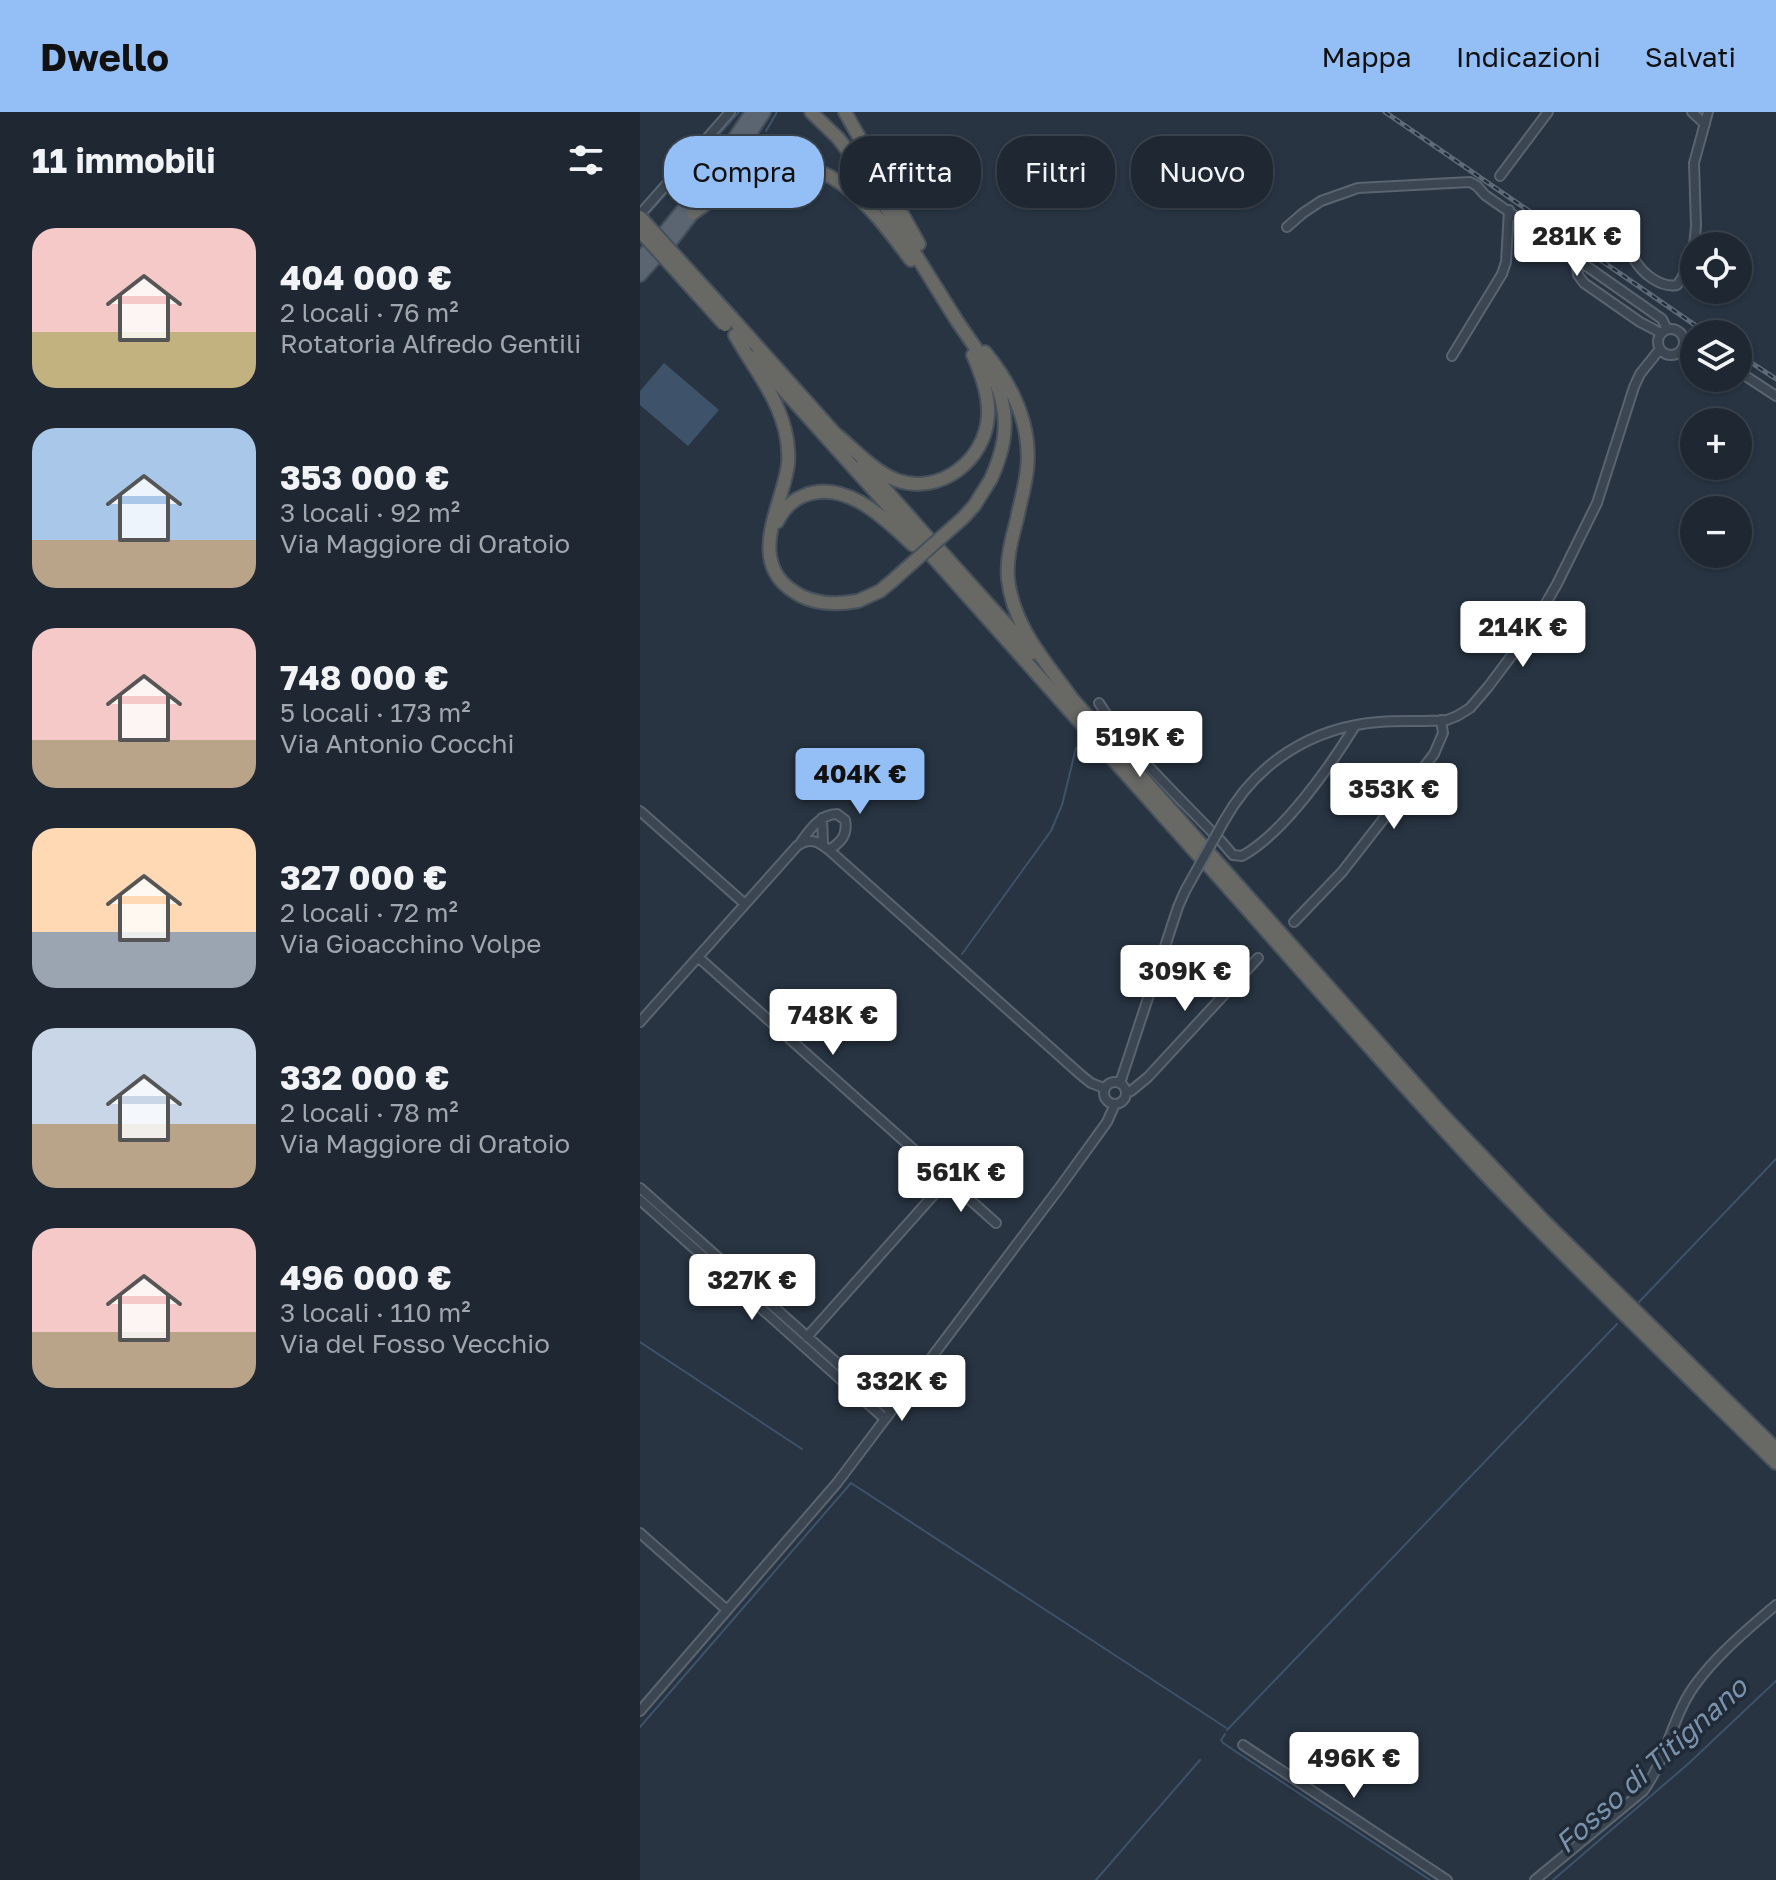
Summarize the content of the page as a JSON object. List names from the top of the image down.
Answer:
{
  "water": ["Fosso di Titignano"],
  "page": {
    "header": "Dwello",
    "nav": ["Mappa", "Indicazioni", "Salvati"],
    "heading": "11 immobili",
    "chip": [
      "Compra",
      "Affitta",
      "Filtri",
      "Nuovo"
    ],
    "list": [
      {
        "name": "404 000 €",
        "note": "2 locali · 76 m² · Rotatoria Alfredo Gentili"
      },
      {
        "name": "353 000 €",
        "note": "3 locali · 92 m² · Via Maggiore di Oratoio"
      },
      {
        "name": "748 000 €",
        "note": "5 locali · 173 m² · Via Antonio Cocchi"
      },
      {
        "name": "327 000 €",
        "note": "2 locali · 72 m² · Via Gioacchino Volpe"
      },
      {
        "name": "332 000 €",
        "note": "2 locali · 78 m² · Via Maggiore di Oratoio"
      },
      {
        "name": "496 000 €",
        "note": "3 locali · 110 m² · Via del Fosso Vecchio"
      }
    ],
    "price": [
      "281K €",
      "214K €",
      "519K €",
      "404K €",
      "353K €",
      "309K €",
      "748K €",
      "561K €",
      "327K €",
      "332K €",
      "496K €"
    ],
    "map_buttons": ["+", "−"]
  }
}
